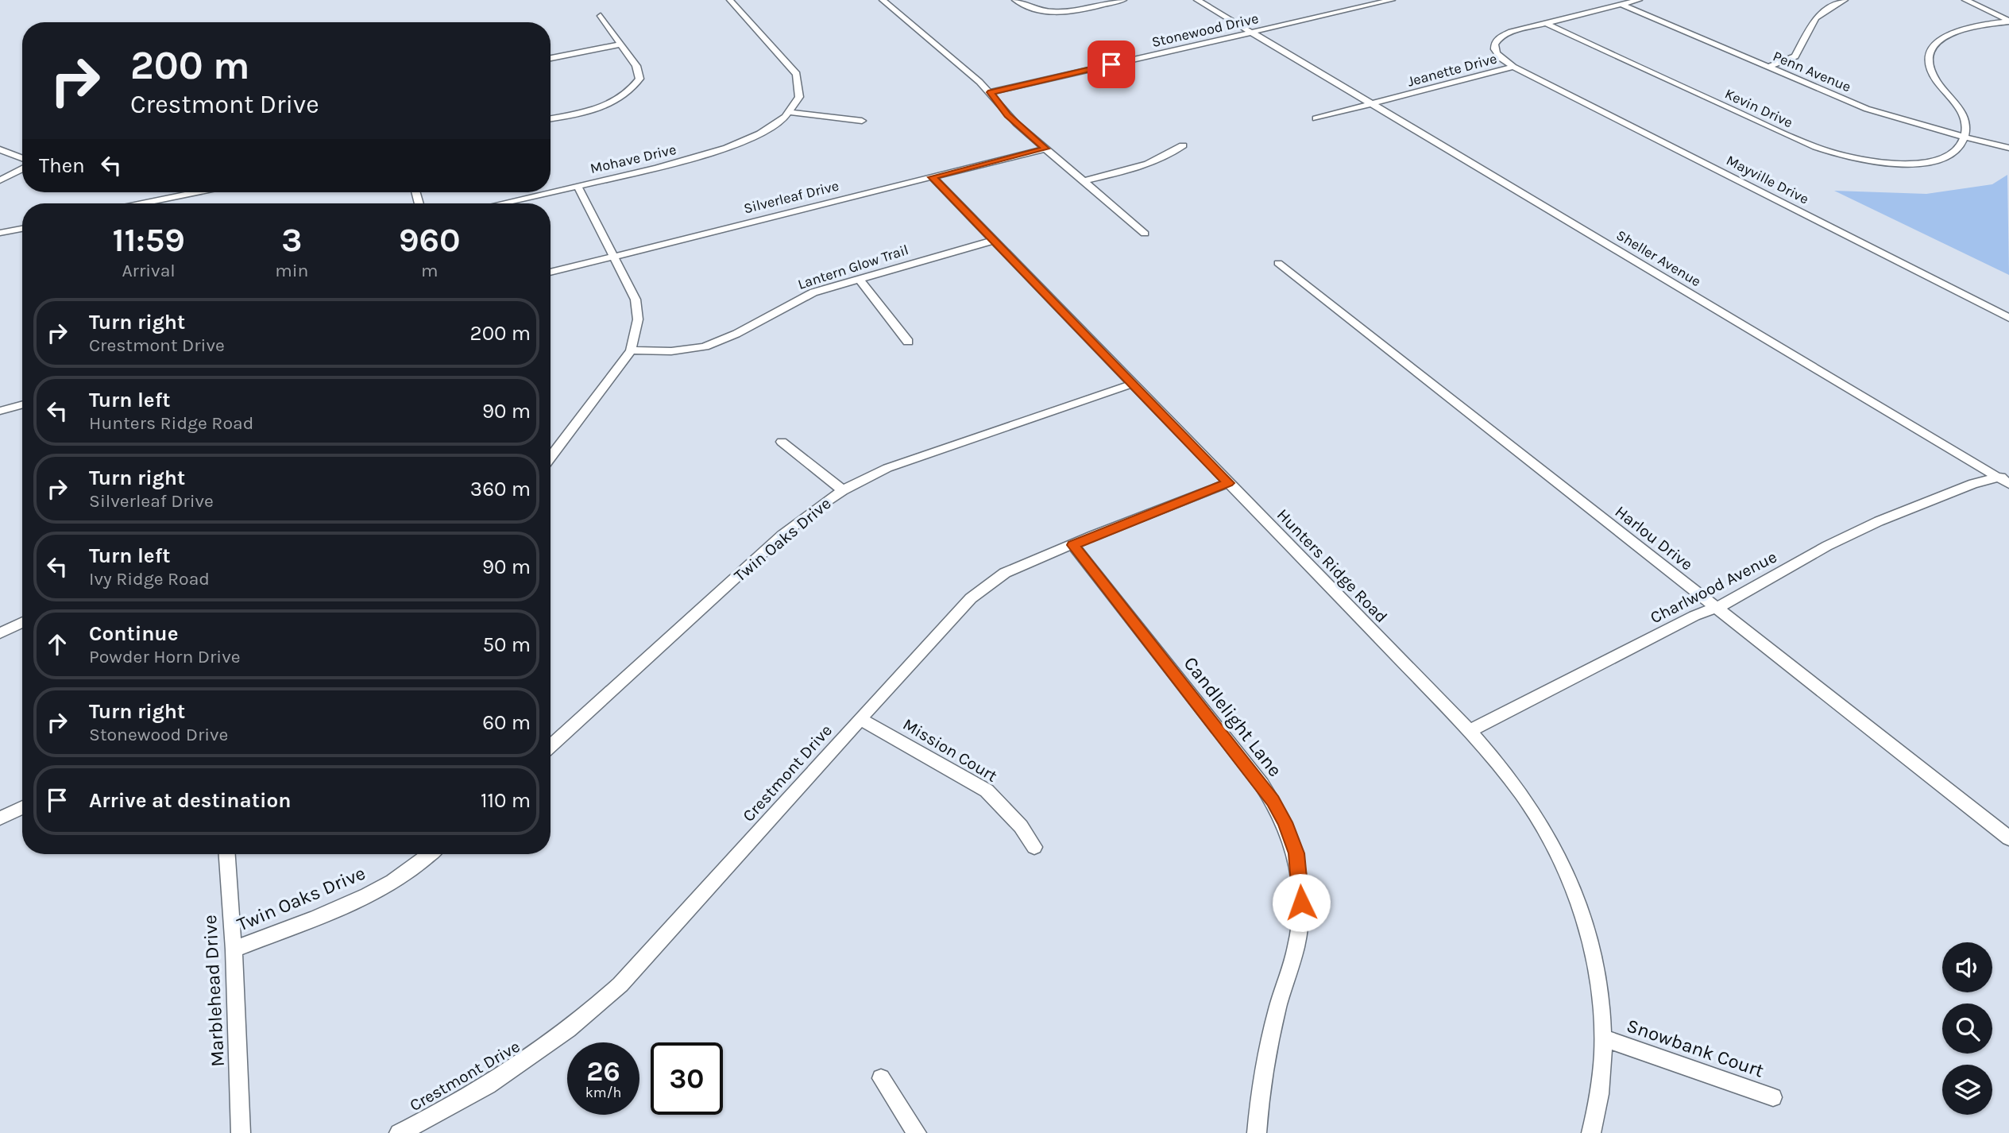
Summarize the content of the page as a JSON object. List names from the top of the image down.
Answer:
{
  "streets": {
    "street": [
      "Stonewood Drive",
      "Jeanette Drive",
      "Penn Avenue",
      "Kevin Drive",
      "Mohave Drive",
      "Mayville Drive",
      "Silverleaf Drive",
      "Sheller Avenue",
      "Lantern Glow Trail",
      "Harlou Drive",
      "Twin Oaks Drive",
      "Hunters Ridge Road",
      "Charlwood Avenue",
      "Candlelight Lane",
      "Mission Court",
      "Crestmont Drive",
      "Marblehead Drive",
      "Snowbank Court"
    ]
  },
  "crossings": [
    ["Stonewood Drive", "Sheller Avenue"],
    ["Jeanette Drive", "Penn Avenue"],
    ["Jeanette Drive", "Kevin Drive"],
    ["Jeanette Drive", "Mayville Drive"],
    ["Jeanette Drive", "Sheller Avenue"],
    ["Penn Avenue", "Kevin Drive"],
    ["Silverleaf Drive", "Hunters Ridge Road"],
    ["Sheller Avenue", "Charlwood Avenue"],
    ["Lantern Glow Trail", "Hunters Ridge Road"],
    ["Harlou Drive", "Charlwood Avenue"],
    ["Twin Oaks Drive", "Hunters Ridge Road"],
    ["Twin Oaks Drive", "Marblehead Drive"],
    ["Hunters Ridge Road", "Charlwood Avenue"],
    ["Hunters Ridge Road", "Crestmont Drive"],
    ["Hunters Ridge Road", "Snowbank Court"],
    ["Candlelight Lane", "Crestmont Drive"],
    ["Mission Court", "Crestmont Drive"]
  ],
  "page": {
    "turn": ["200 m", "Crestmont Drive"],
    "then": "Then",
    "eta": [
      "11:59",
      "Arrival",
      "3",
      "min",
      "960",
      "m"
    ],
    "list": [
      {
        "name": "Turn right",
        "note": "Crestmont Drive",
        "value": "200 m"
      },
      {
        "name": "Turn left",
        "note": "Hunters Ridge Road",
        "value": "90 m"
      },
      {
        "name": "Turn right",
        "note": "Silverleaf Drive",
        "value": "360 m"
      },
      {
        "name": "Turn left",
        "note": "Ivy Ridge Road",
        "value": "90 m"
      },
      {
        "name": "Continue",
        "note": "Powder Horn Drive",
        "value": "50 m"
      },
      {
        "name": "Turn right",
        "note": "Stonewood Drive",
        "value": "60 m"
      },
      {
        "name": "Arrive at destination",
        "value": "110 m"
      }
    ],
    "speed": "26 km/h",
    "limit": "30"
  }
}
